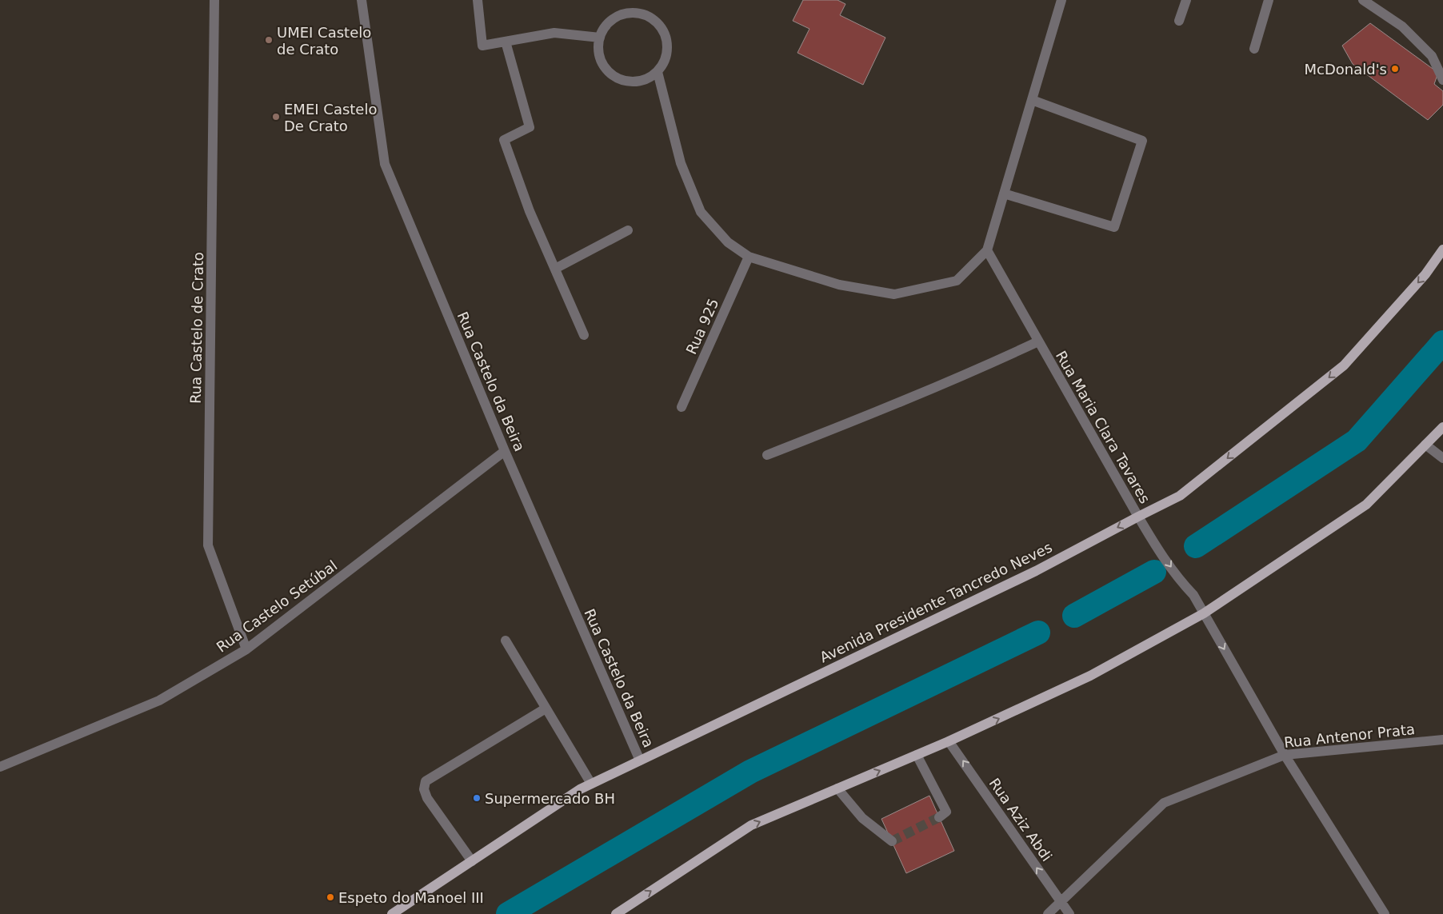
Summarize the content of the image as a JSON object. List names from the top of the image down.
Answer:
{
  "streets": {
    "main road": ["Avenida Presidente Tancredo Neves"],
    "street": [
      "Rua 925",
      "Rua Castelo de Crato",
      "Rua Castelo da Beira",
      "Rua Maria Clara Tavares",
      "Rua Castelo Setúbal",
      "Rua Antenor Prata",
      "Rua Aziz Abdi"
    ]
  },
  "crossings": [
    ["Rua Castelo de Crato", "Rua Castelo Setúbal"],
    ["Rua Castelo da Beira", "Avenida Presidente Tancredo Neves"],
    ["Rua Castelo da Beira", "Rua Castelo Setúbal"],
    ["Rua Maria Clara Tavares", "Avenida Presidente Tancredo Neves"],
    ["Rua Maria Clara Tavares", "Rua Antenor Prata"],
    ["Rua Antenor Prata", "Rua Aziz Abdi"]
  ],
  "one_way": ["Rua Maria Clara Tavares", "Avenida Presidente Tancredo Neves", "Rua Aziz Abdi"],
  "places": [
    "UMEI Castelo de Crato",
    "McDonald's",
    "EMEI Castelo De Crato",
    "Supermercado BH",
    "Espeto do Manoel III"
  ]
}
